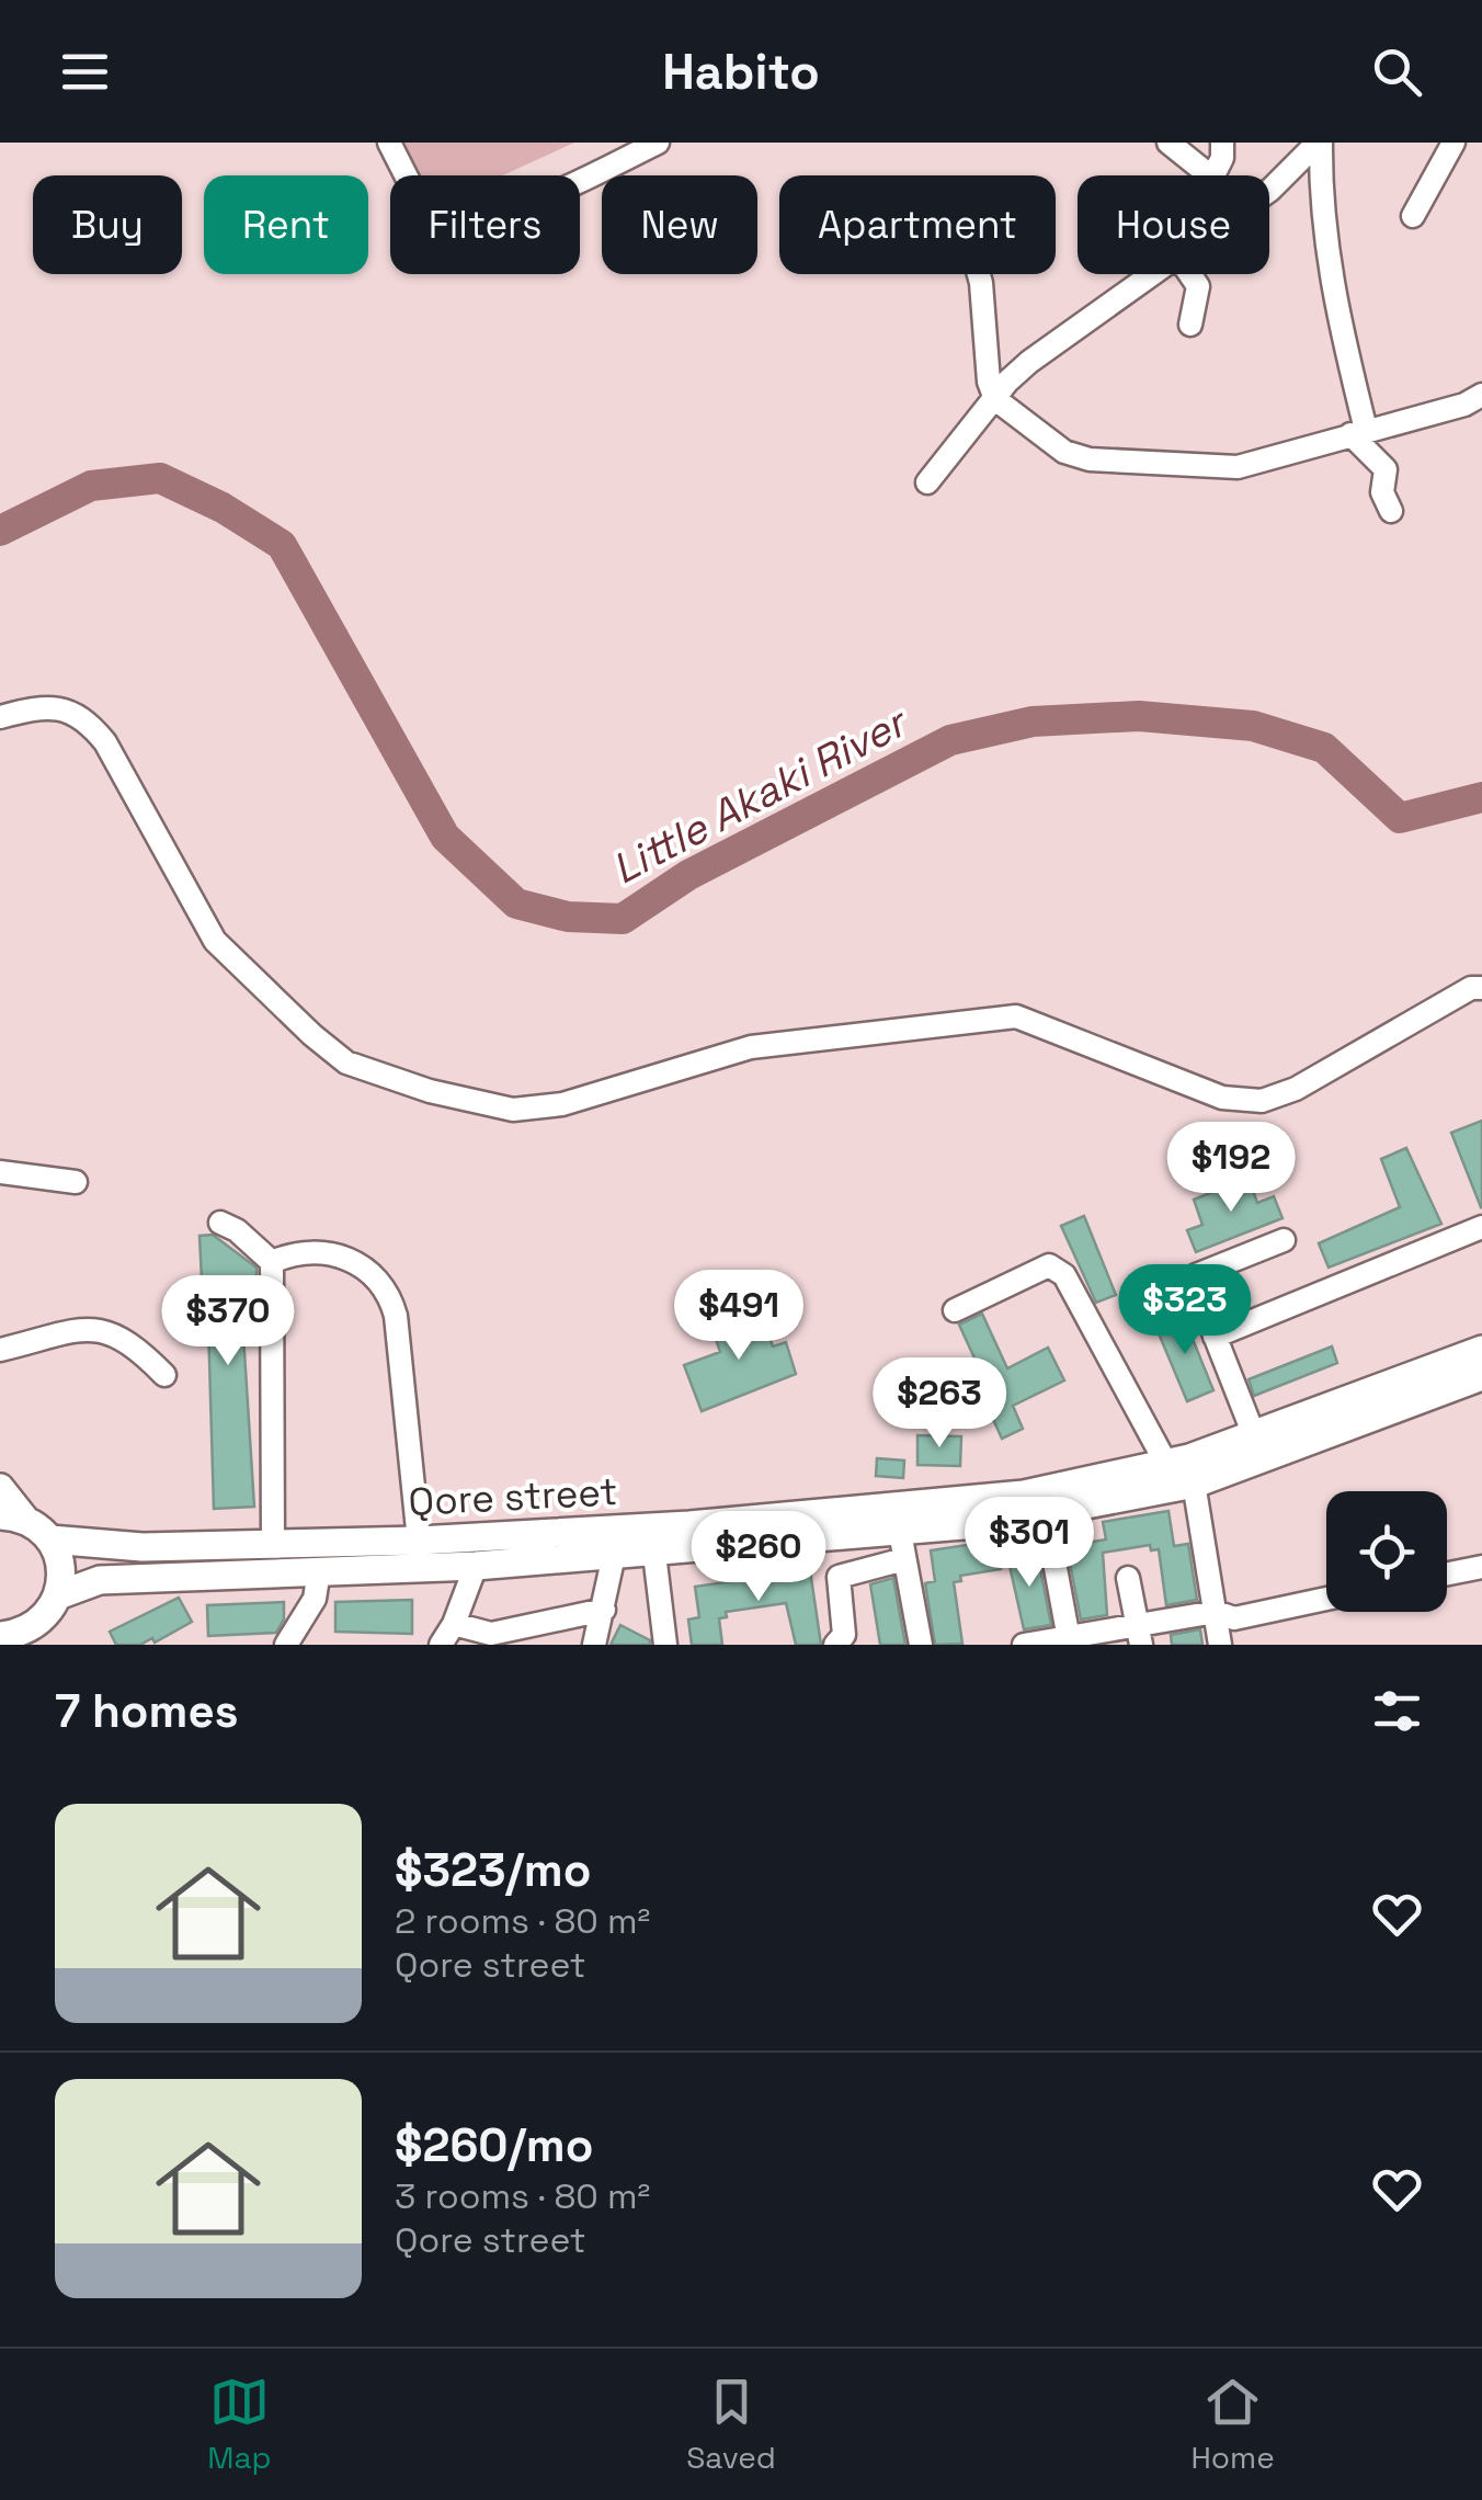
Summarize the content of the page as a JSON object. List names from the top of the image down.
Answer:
{
  "streets": {
    "main road": ["Qore street"]
  },
  "water": ["Little Akaki River"],
  "page": {
    "header": "Habito",
    "chip": [
      "Buy",
      "Rent",
      "Filters",
      "New",
      "Apartment",
      "House"
    ],
    "price": [
      "$192",
      "$323",
      "$491",
      "$370",
      "$263",
      "$301",
      "$260"
    ],
    "heading": "7 homes",
    "list": [
      {
        "name": "$323/mo",
        "note": "2 rooms · 80 m² · Qore street"
      },
      {
        "name": "$260/mo",
        "note": "3 rooms · 80 m² · Qore street"
      }
    ],
    "tabs": ["Map", "Saved", "Home"]
  }
}
